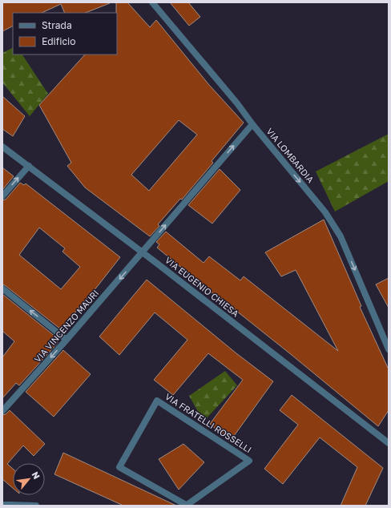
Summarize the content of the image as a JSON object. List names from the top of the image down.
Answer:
{
  "streets": {
    "street": [
      "VIA LOMBARDIA",
      "VIA EUGENIO CHIESA",
      "VIA VINCENZO MAURI",
      "VIA FRATELLI ROSSELLI"
    ]
  },
  "crossings": [
    ["VIA EUGENIO CHIESA", "VIA VINCENZO MAURI"]
  ],
  "one_way": ["VIA LOMBARDIA", "VIA VINCENZO MAURI"],
  "legend": ["Strada", "Edificio"],
  "north": "top right"
}
